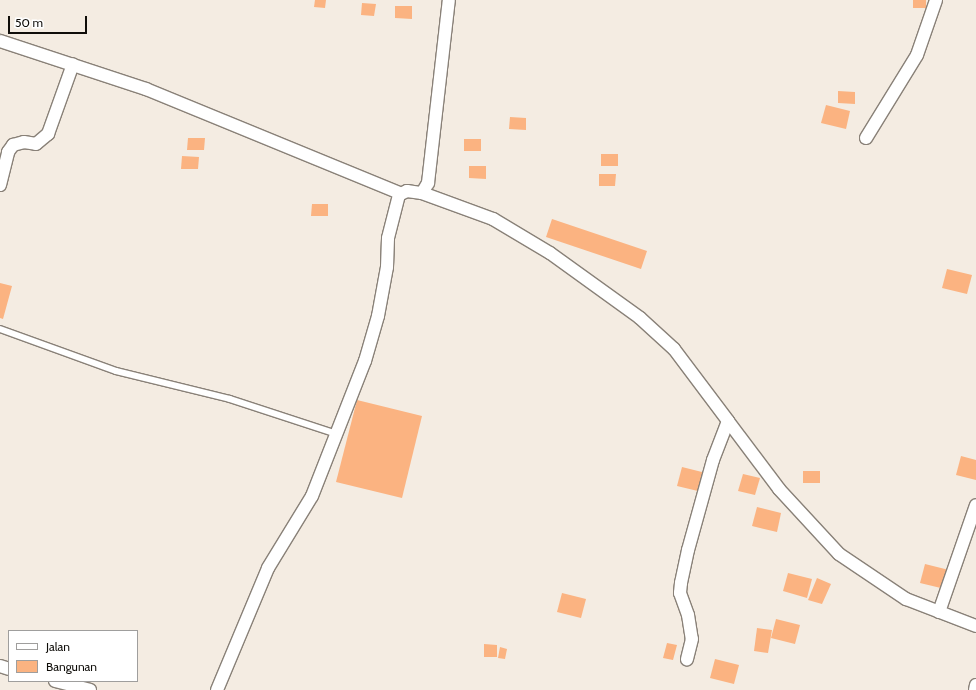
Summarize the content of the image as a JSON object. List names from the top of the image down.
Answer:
{
  "legend": ["Jalan", "Bangunan"],
  "scale_bar": "50 m"
}
